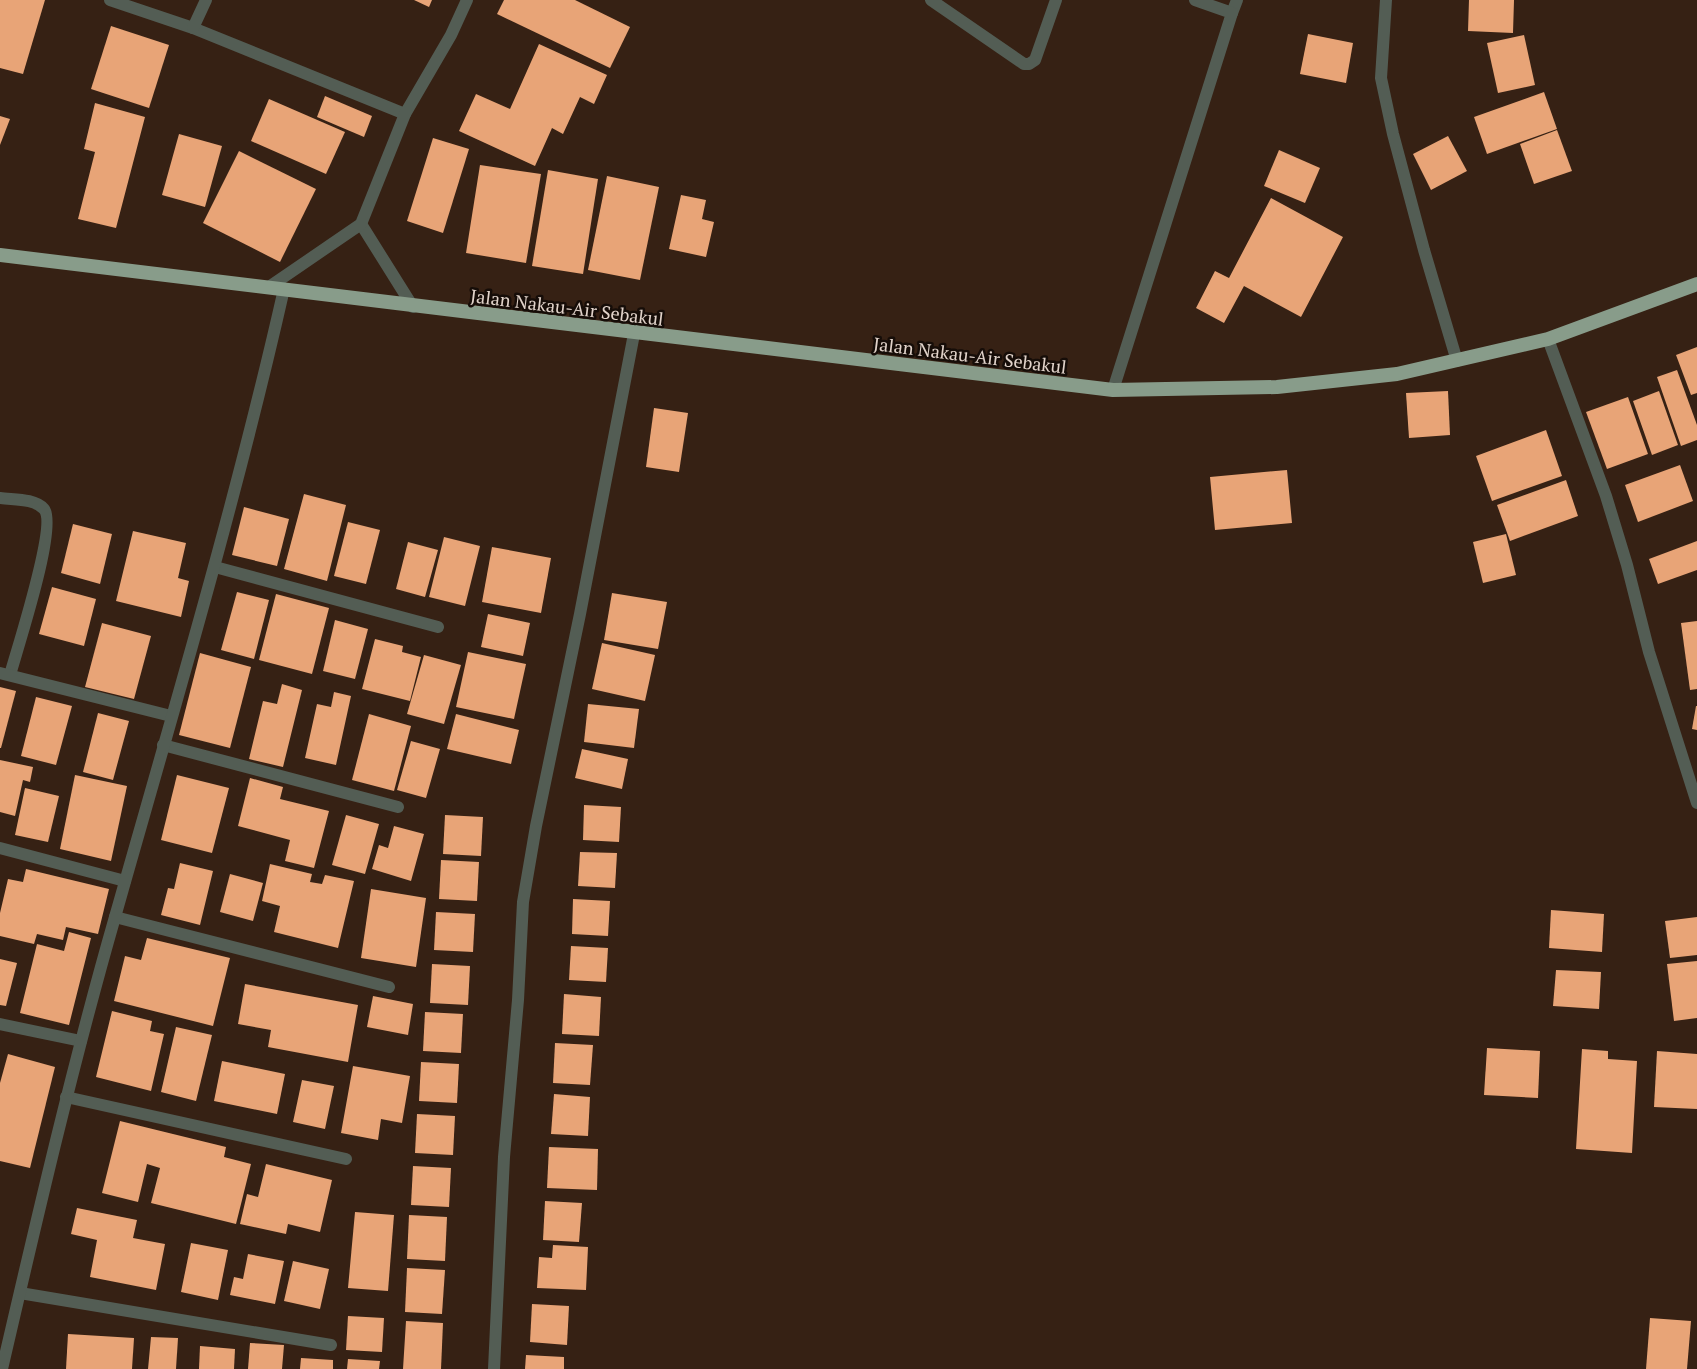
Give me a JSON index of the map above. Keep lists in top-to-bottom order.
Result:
{
  "streets": {
    "highway": ["Jalan Nakau-Air Sebakul"]
  }
}
